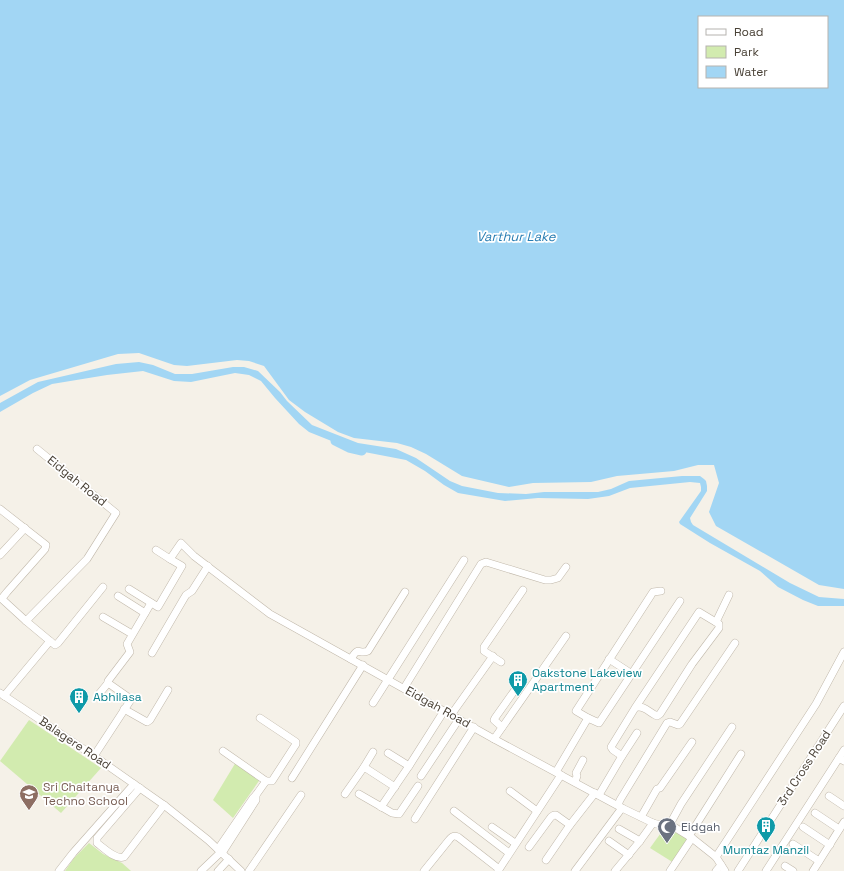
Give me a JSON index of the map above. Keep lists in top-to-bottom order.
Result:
{
  "streets": {
    "street": ["Eidgah Road", "Balagere Road", "3rd Cross Road"]
  },
  "water": ["Varthur Lake"],
  "places": {
    "building": ["Oakstone Lakeview Apartment", "Abhilasa", "Mumtaz Manzil"],
    "school or university": ["Sri Chaitanya Techno School"],
    "mosque": ["Eidgah"]
  },
  "legend": ["Road", "Park", "Water"]
}
